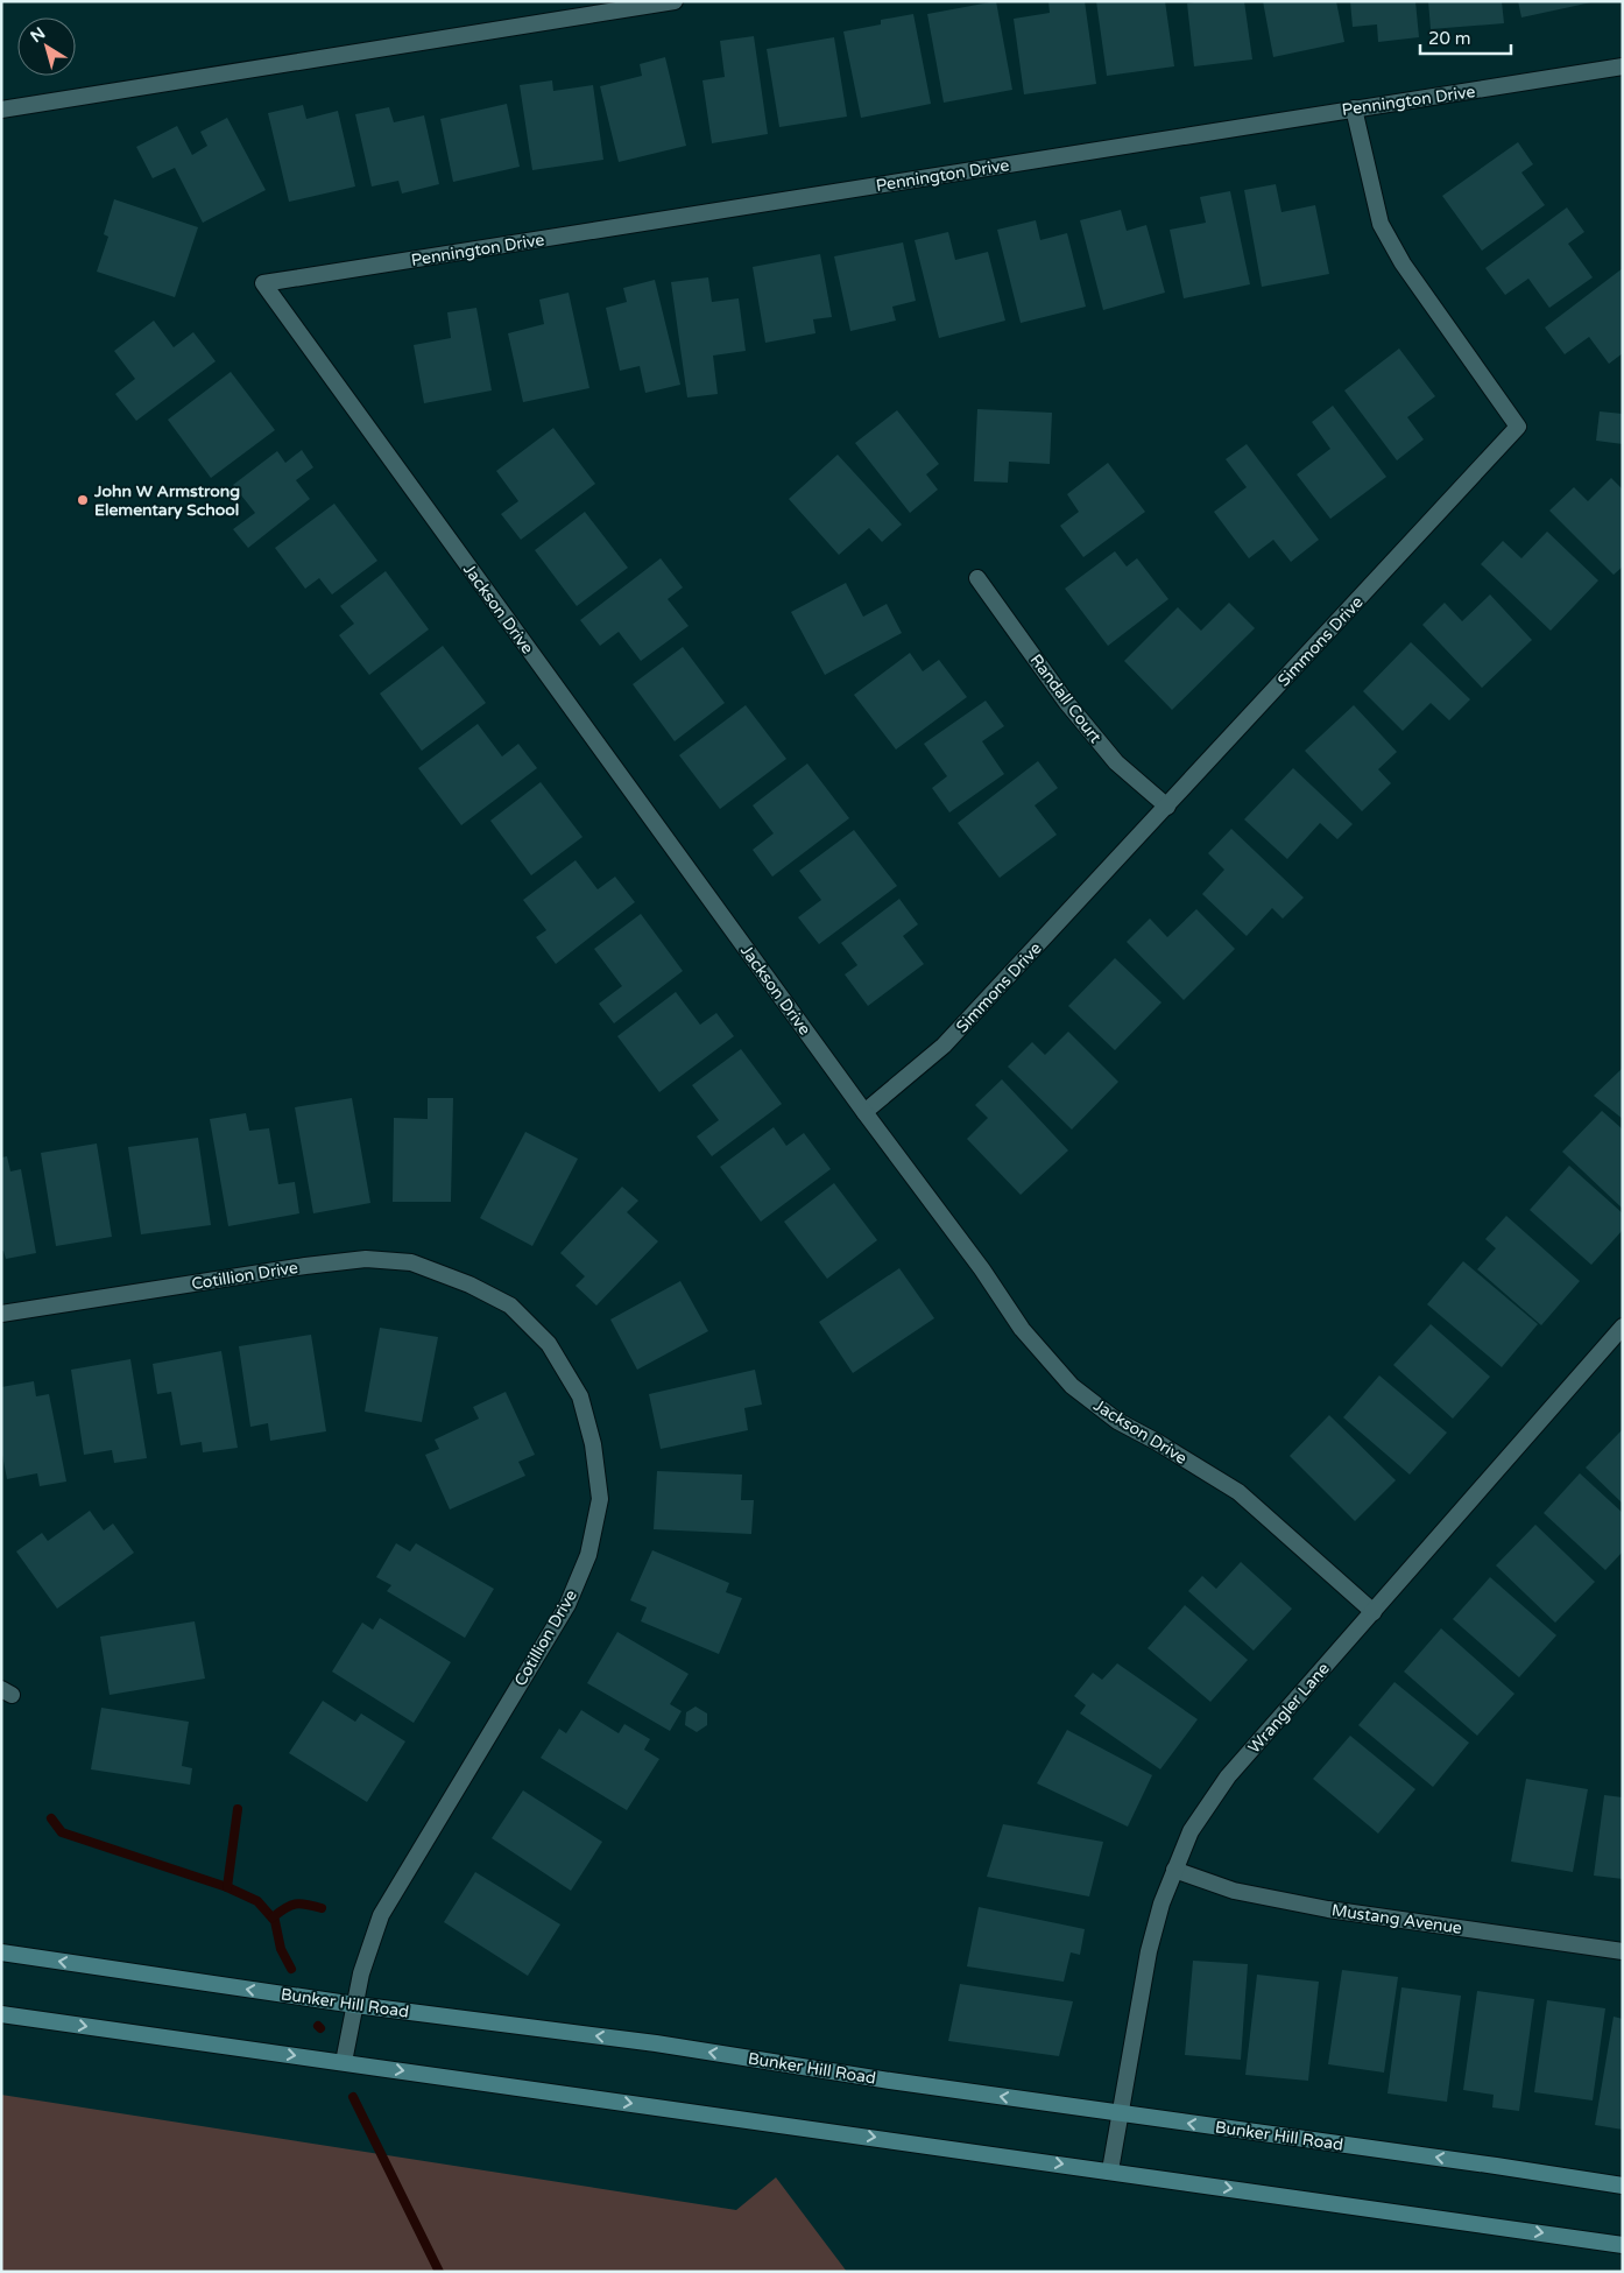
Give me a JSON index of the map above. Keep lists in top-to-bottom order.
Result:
{
  "streets": {
    "main road": ["Bunker Hill Road"],
    "street": [
      "Pennington Drive",
      "Jackson Drive",
      "Simmons Drive",
      "Randall Court",
      "Cotillion Drive",
      "Wrangler Lane",
      "Mustang Avenue"
    ]
  },
  "crossings": [
    ["Pennington Drive", "Jackson Drive"],
    ["Pennington Drive", "Simmons Drive"],
    ["Jackson Drive", "Simmons Drive"],
    ["Jackson Drive", "Wrangler Lane"],
    ["Simmons Drive", "Randall Court"],
    ["Cotillion Drive", "Bunker Hill Road"],
    ["Wrangler Lane", "Mustang Avenue"],
    ["Wrangler Lane", "Bunker Hill Road"]
  ],
  "places": ["John W Armstrong Elementary School"],
  "scale_bar": "20 m",
  "north": "top left"
}
